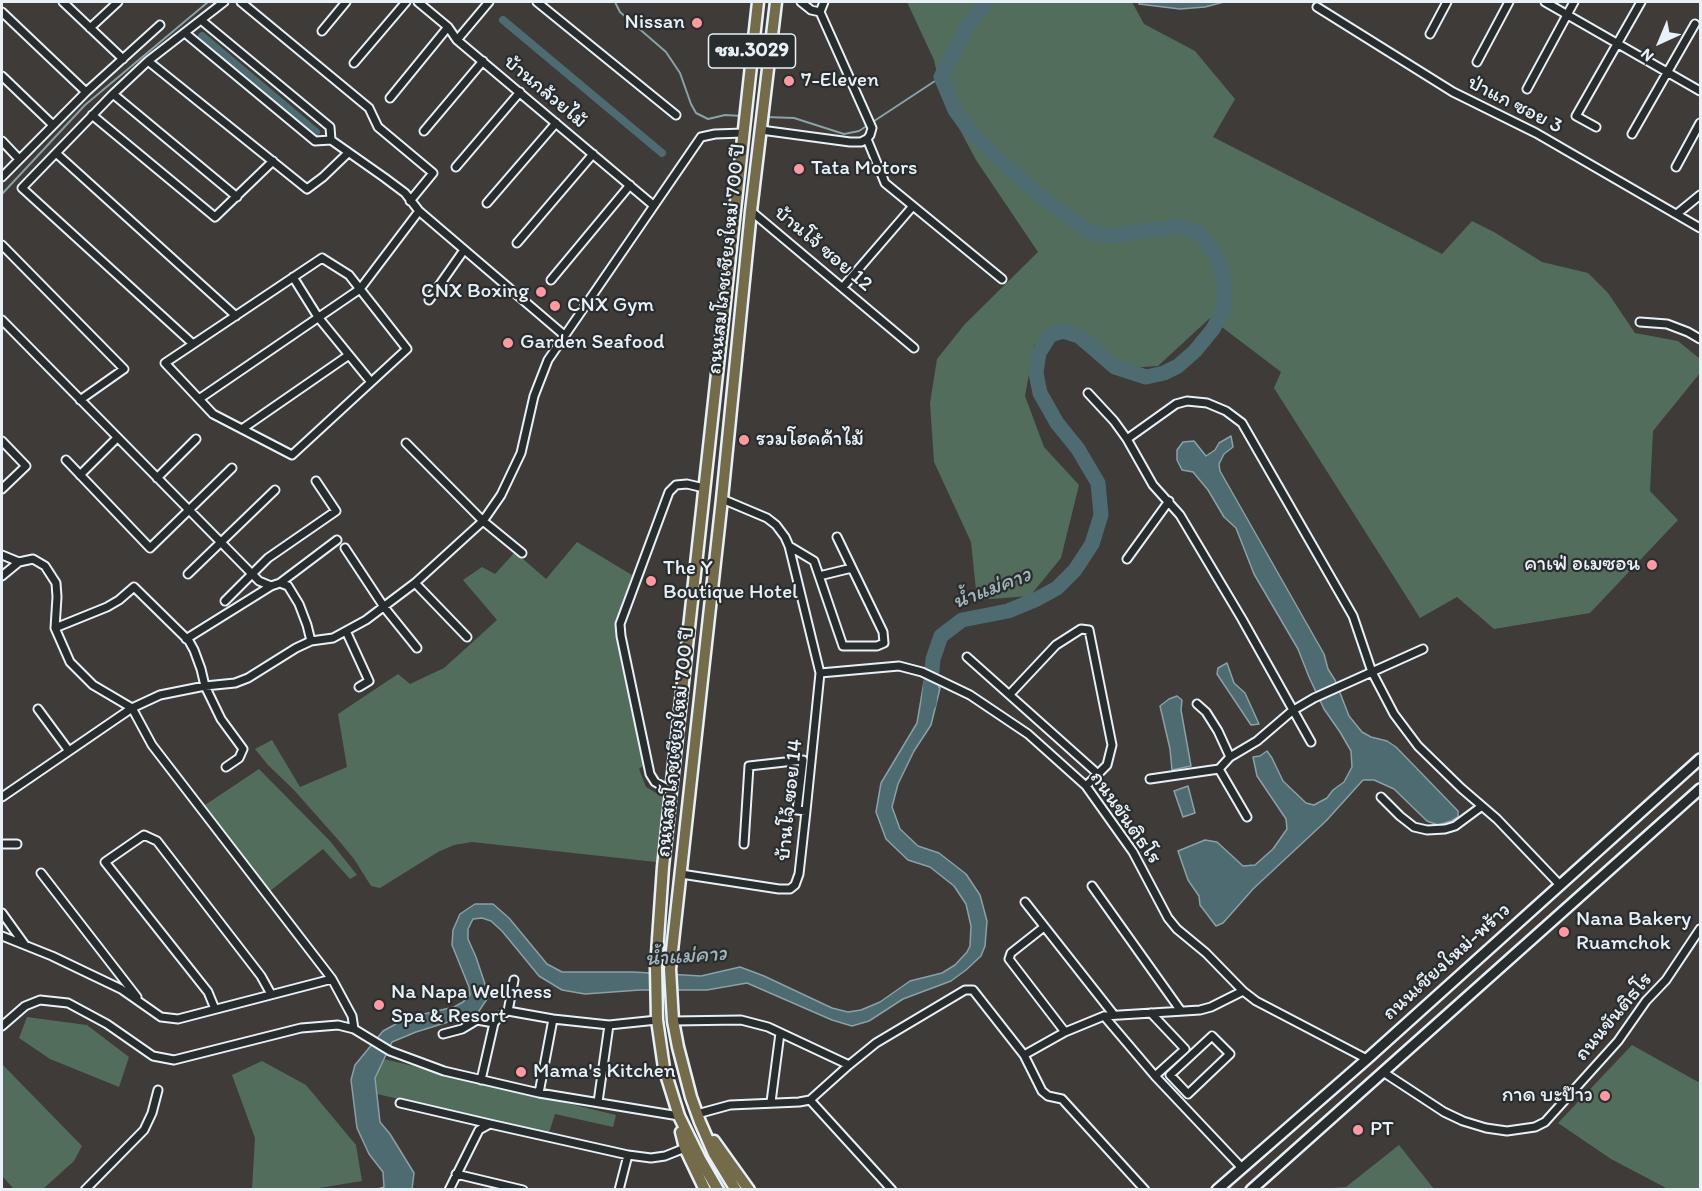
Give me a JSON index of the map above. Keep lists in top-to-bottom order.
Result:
{
  "streets": {
    "main road": ["ชม.3029", "ถนนสมโภชเชียงใหม่ 700 ปี", "ถนนเชียงใหม่-พร้าว"],
    "street": [
      "บ้านกล้วยไม้",
      "ป่าแก ซอย 3",
      "บ้านโจ้ ซอย 12",
      "บ้านโจ้ ซอย 14",
      "ถนนขันติธโร"
    ]
  },
  "crossings": [
    ["บ้านโจ้ ซอย 12", "ถนนสมโภชเชียงใหม่ 700 ปี"],
    ["ถนนสมโภชเชียงใหม่ 700 ปี", "บ้านโจ้ ซอย 14"],
    ["บ้านโจ้ ซอย 14", "ถนนขันติธโร"],
    ["ถนนขันติธโร", "ถนนเชียงใหม่-พร้าว"]
  ],
  "water": ["น้ำแม่คาว"],
  "places": [
    "Nissan",
    "7-Eleven",
    "Tata Motors",
    "CNX Boxing",
    "CNX Gym",
    "Garden Seafood",
    "รวมโฮคค้าไม้",
    "คาเฟ่ อเมซอน",
    "The Y Boutique Hotel",
    "Nana Bakery Ruamchok",
    "Na Napa Wellness Spa & Resort",
    "Mama's Kitchen",
    "กาด บะป๊าว",
    "PT"
  ],
  "north": "bottom left"
}
